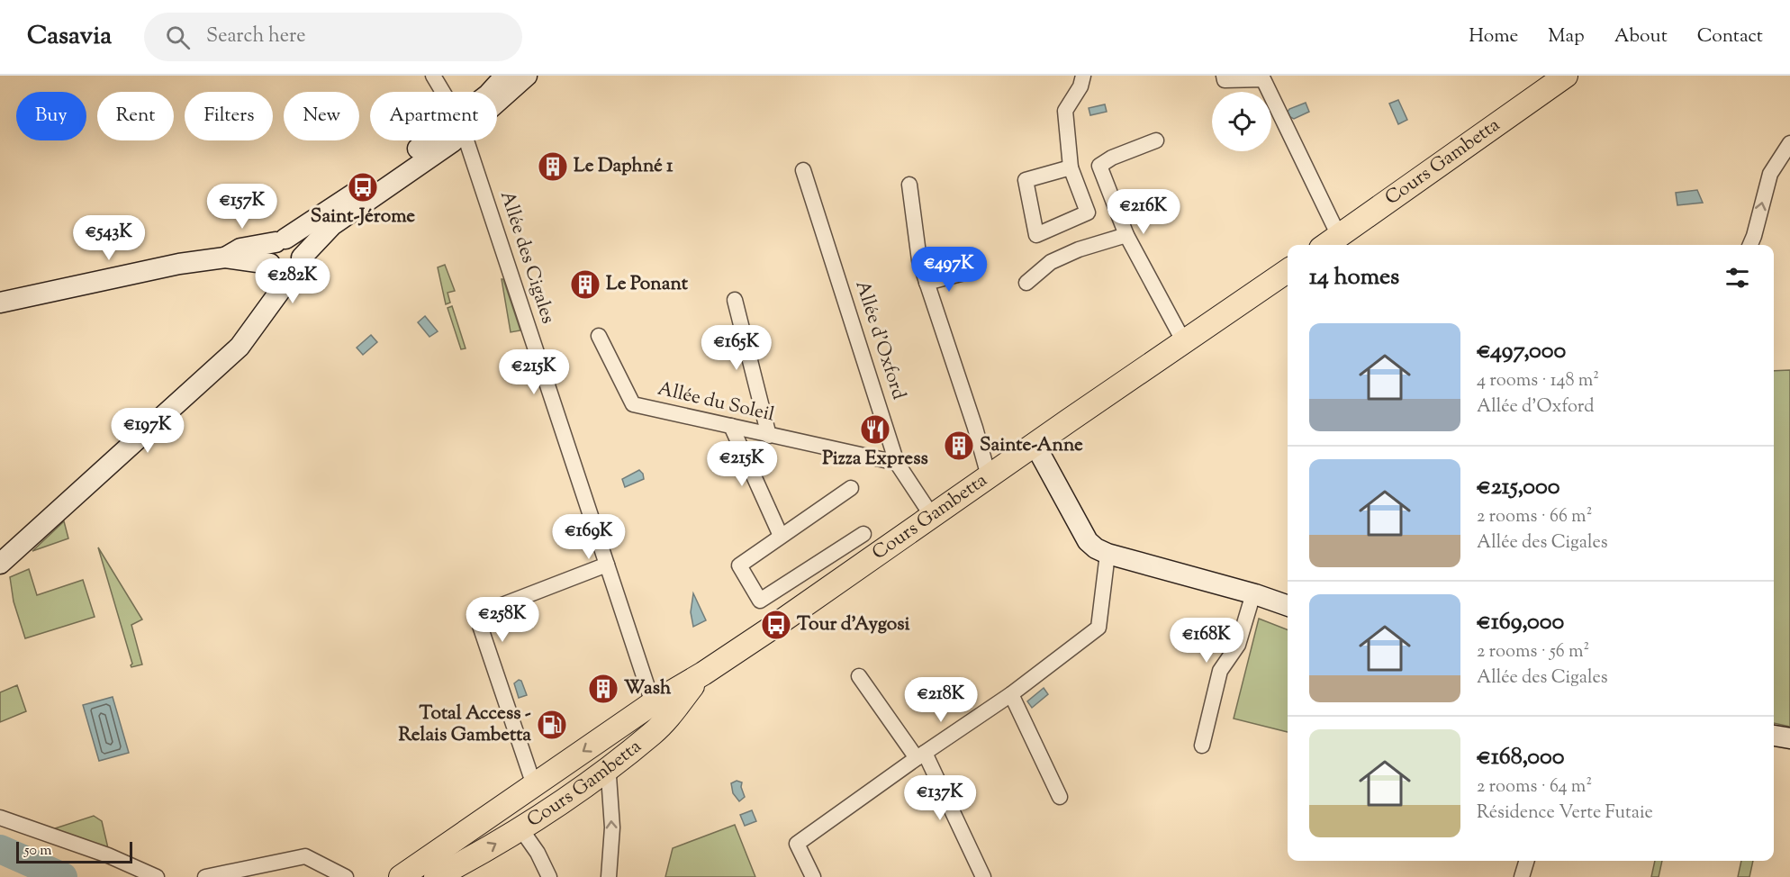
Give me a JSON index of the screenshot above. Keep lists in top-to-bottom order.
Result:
{
  "streets": {
    "main road": ["Cours Gambetta"],
    "street": ["Allée des Cigales", "Allée d'Oxford", "Allée du Soleil"]
  },
  "crossings": [
    ["Cours Gambetta", "Allée des Cigales"],
    ["Cours Gambetta", "Allée d'Oxford"],
    ["Allée d'Oxford", "Allée du Soleil"]
  ],
  "places": {
    "building": [
      "Le Daphné 1",
      "Le Ponant",
      "Sainte-Anne",
      "Wash"
    ],
    "bus stop": ["Saint-Jérome", "Tour d'Aygosi"],
    "restaurant": ["Pizza Express"],
    "fuel station": ["Total Access - Relais Gambetta"]
  },
  "scale_bar": "50 m",
  "page": {
    "header": "Casavia",
    "search": "Search here",
    "nav": [
      "Home",
      "Map",
      "About",
      "Contact"
    ],
    "chip": [
      "Buy",
      "Rent",
      "Filters",
      "New",
      "Apartment"
    ],
    "price": [
      "€157K",
      "€216K",
      "€543K",
      "€497K",
      "€282K",
      "€165K",
      "€215K",
      "€197K",
      "€215K",
      "€169K",
      "€258K",
      "€168K",
      "€218K",
      "€137K"
    ],
    "heading": "14 homes",
    "list": [
      {
        "name": "€497,000",
        "note": "4 rooms · 148 m² · Allée d'Oxford"
      },
      {
        "name": "€215,000",
        "note": "2 rooms · 66 m² · Allée des Cigales"
      },
      {
        "name": "€169,000",
        "note": "2 rooms · 56 m² · Allée des Cigales"
      },
      {
        "name": "€168,000",
        "note": "2 rooms · 64 m² · Résidence Verte Futaie"
      }
    ],
    "scale": "50 m"
  }
}
